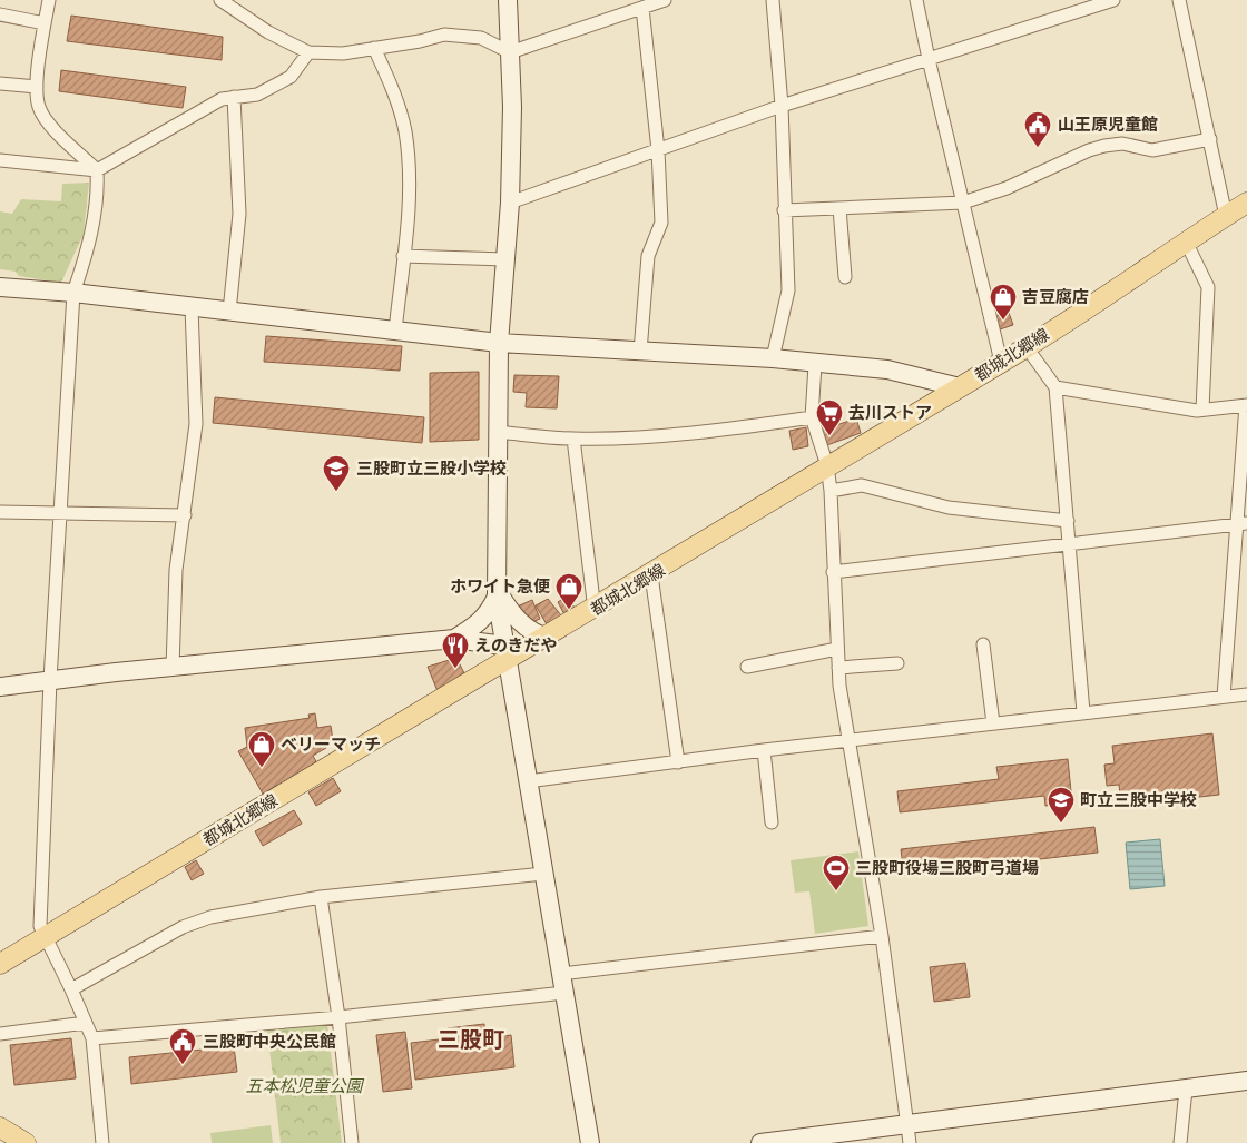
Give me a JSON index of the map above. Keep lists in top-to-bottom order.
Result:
{
  "streets": {
    "main road": ["都城北郷線"]
  },
  "districts": ["三股町"],
  "parks": ["五本松児童公園"],
  "places": {
    "public building": ["山王原児童館", "三股町中央公民館"],
    "shop": ["吉豆腐店", "ホワイト急便", "ベリーマッチ"],
    "supermarket": ["去川ストア"],
    "school or university": ["三股町立三股小学校", "町立三股中学校"],
    "restaurant": ["えのきだや"],
    "sports": ["三股町役場三股町弓道場"]
  }
}
